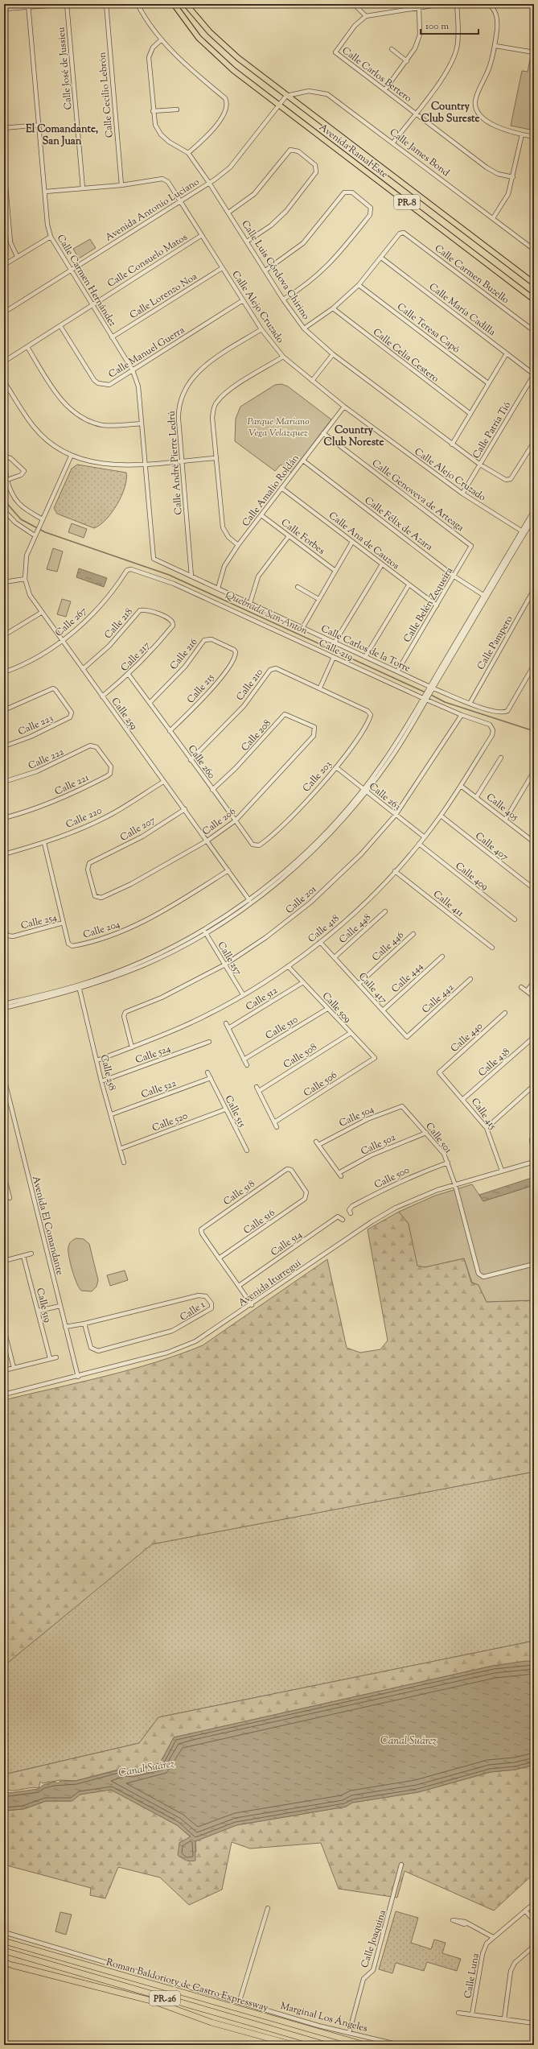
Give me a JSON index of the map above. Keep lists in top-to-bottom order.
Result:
{
  "streets": {
    "highway": ["Roman Baldorioty de Castro Expressway", "PR-26"],
    "main road": ["Avenida Ramal Este", "PR-8"],
    "street": [
      "Calle José de Jussieu",
      "Calle Carlos Bertero",
      "Calle Cecilio Lebrón",
      "Calle James Bond",
      "Avenida Antonio Luciano",
      "Calle Consuelo Matos",
      "Calle Luis Córdova Chirino",
      "Calle Carmen Buzello",
      "Calle Carmen Hernández",
      "Calle Lorenzo Noa",
      "Calle Alejo Cruzado",
      "Calle María Cadilla",
      "Calle Teresa Capó",
      "Calle Manuel Guerra",
      "Calle Celia Cestero",
      "Calle Patria Tió",
      "Calle André Pierre Ledrú",
      "Calle Amalio Roldán",
      "Calle Genoveva de Arteaga",
      "Calle Félix de Azara",
      "Calle Forbes",
      "Calle Ana de Cauzos",
      "Calle Belén Zequeira",
      "Calle 267",
      "Calle 218",
      "Calle Pampero",
      "Calle Carlos de la Torre",
      "Calle 219",
      "Calle 216",
      "Calle 217",
      "Calle 210",
      "Calle 215",
      "Calle 259",
      "Calle 223",
      "Calle 208",
      "Calle 222",
      "Calle 260",
      "Calle 203",
      "Calle 221",
      "Calle 263",
      "Calle 405",
      "Calle 220",
      "Calle 206",
      "Calle 207",
      "Calle 407",
      "Calle 409",
      "Calle 201",
      "Calle 411",
      "Calle 254",
      "Calle 418",
      "Calle 448",
      "Calle 204",
      "Calle 446",
      "Calle 257",
      "Calle 444",
      "Calle 417",
      "Calle 512",
      "Calle 442",
      "Calle 509",
      "Calle 510",
      "Calle 440",
      "Calle 524",
      "Calle 508",
      "Calle 438",
      "Calle 258",
      "Calle 506",
      "Calle 522",
      "Calle 515",
      "Calle 415",
      "Calle 504",
      "Calle 520",
      "Calle 501",
      "Calle 502",
      "Calle 500",
      "Calle 518",
      "Calle 516",
      "Avenida El Comandante",
      "Calle 514",
      "Avenida Iturregui",
      "Calle 519",
      "Calle 1",
      "Calle Joaquina",
      "Calle Luna",
      "Marginal Los Ángeles"
    ]
  },
  "crossings": [
    ["Calle José de Jussieu", "Calle Alejo Cruzado"],
    ["Calle Cecilio Lebrón", "Calle Alejo Cruzado"],
    ["Avenida Ramal Este", "Calle James Bond"],
    ["Avenida Ramal Este", "Avenida Antonio Luciano"],
    ["Calle James Bond", "Avenida Antonio Luciano"],
    ["Avenida Antonio Luciano", "Calle Luis Córdova Chirino"],
    ["Avenida Antonio Luciano", "Calle Carmen Hernández"],
    ["Avenida Antonio Luciano", "Calle Alejo Cruzado"],
    ["Calle Consuelo Matos", "Calle Carmen Hernández"],
    ["Calle Consuelo Matos", "Calle Alejo Cruzado"],
    ["Calle Consuelo Matos", "Calle Manuel Guerra"],
    ["Calle Luis Córdova Chirino", "Calle Patria Tió"],
    ["Calle Carmen Buzello", "Calle María Cadilla"],
    ["Calle Carmen Hernández", "Calle Lorenzo Noa"],
    ["Calle Carmen Hernández", "Calle Alejo Cruzado"],
    ["Calle Carmen Hernández", "Calle Manuel Guerra"],
    ["Calle Carmen Hernández", "Calle Carlos de la Torre"],
    ["Calle Lorenzo Noa", "Calle Alejo Cruzado"],
    ["Calle Alejo Cruzado", "Calle Manuel Guerra"],
    ["Calle Alejo Cruzado", "Calle Patria Tió"],
    ["Calle Alejo Cruzado", "Calle André Pierre Ledrú"],
    ["Calle Alejo Cruzado", "Calle Amalio Roldán"],
    ["Calle María Cadilla", "Calle Patria Tió"],
    ["Calle André Pierre Ledrú", "Calle Carlos de la Torre"],
    ["Calle Amalio Roldán", "Calle Genoveva de Arteaga"],
    ["Calle Amalio Roldán", "Calle Félix de Azara"],
    ["Calle Amalio Roldán", "Calle Forbes"],
    ["Calle Amalio Roldán", "Calle Ana de Cauzos"],
    ["Calle Amalio Roldán", "Calle Carlos de la Torre"],
    ["Calle Genoveva de Arteaga", "Calle Belén Zequeira"],
    ["Calle Félix de Azara", "Calle Belén Zequeira"],
    ["Calle Ana de Cauzos", "Calle Belén Zequeira"],
    ["Calle Belén Zequeira", "Calle Carlos de la Torre"],
    ["Calle 267", "Calle 219"],
    ["Calle 267", "Calle 259"],
    ["Calle 218", "Calle 217"],
    ["Calle 218", "Calle 259"],
    ["Calle Pampero", "Calle Carlos de la Torre"],
    ["Calle 219", "Calle 201"],
    ["Calle 219", "Calle 418"],
    ["Calle 216", "Calle 215"],
    ["Calle 216", "Calle 260"],
    ["Calle 217", "Calle 259"],
    ["Calle 217", "Calle 260"],
    ["Calle 210", "Calle 260"],
    ["Calle 210", "Calle 203"],
    ["Calle 215", "Calle 260"],
    ["Calle 259", "Calle 220"],
    ["Calle 259", "Calle 206"],
    ["Calle 259", "Calle 207"],
    ["Calle 259", "Calle 204"],
    ["Calle 208", "Calle 260"],
    ["Calle 208", "Calle 206"],
    ["Calle 222", "Calle 221"],
    ["Calle 260", "Calle 203"],
    ["Calle 260", "Calle 206"],
    ["Calle 203", "Calle 263"],
    ["Calle 263", "Calle 201"],
    ["Calle 263", "Calle 418"],
    ["Calle 405", "Calle 418"],
    ["Calle 220", "Calle 204"],
    ["Calle 206", "Calle 207"],
    ["Calle 407", "Calle 418"],
    ["Calle 409", "Calle 418"],
    ["Calle 201", "Calle 418"],
    ["Calle 201", "Calle 257"],
    ["Calle 411", "Calle 418"],
    ["Calle 254", "Calle 204"],
    ["Calle 418", "Calle 257"],
    ["Calle 418", "Calle 417"],
    ["Calle 418", "Calle 509"],
    ["Calle 418", "Calle 258"],
    ["Calle 448", "Calle 417"],
    ["Calle 446", "Calle 417"],
    ["Calle 444", "Calle 417"],
    ["Calle 417", "Calle 442"],
    ["Calle 512", "Calle 509"],
    ["Calle 509", "Calle 510"],
    ["Calle 509", "Calle 508"],
    ["Calle 509", "Calle 506"],
    ["Calle 440", "Calle 415"],
    ["Calle 524", "Calle 258"],
    ["Calle 438", "Calle 415"],
    ["Calle 258", "Calle 522"],
    ["Calle 258", "Calle 520"],
    ["Calle 522", "Calle 515"],
    ["Calle 515", "Calle 520"],
    ["Calle 415", "Avenida Iturregui"],
    ["Calle 504", "Calle 501"],
    ["Calle 504", "Calle 502"],
    ["Calle 501", "Calle 502"],
    ["Calle 501", "Calle 500"],
    ["Calle 501", "Avenida Iturregui"],
    ["Calle 518", "Calle 516"],
    ["Avenida El Comandante", "Avenida Iturregui"],
    ["Avenida El Comandante", "Calle 1"],
    ["Calle Joaquina", "Marginal Los Ángeles"]
  ],
  "districts": ["Country Club Sureste", "El Comandante, San Juan", "Country Club Noreste"],
  "water": ["Quebrada San Antón", "Canal Suárez"],
  "parks": ["Parque Mariano Vega Velázquez"],
  "scale_bar": "100 m"
}
